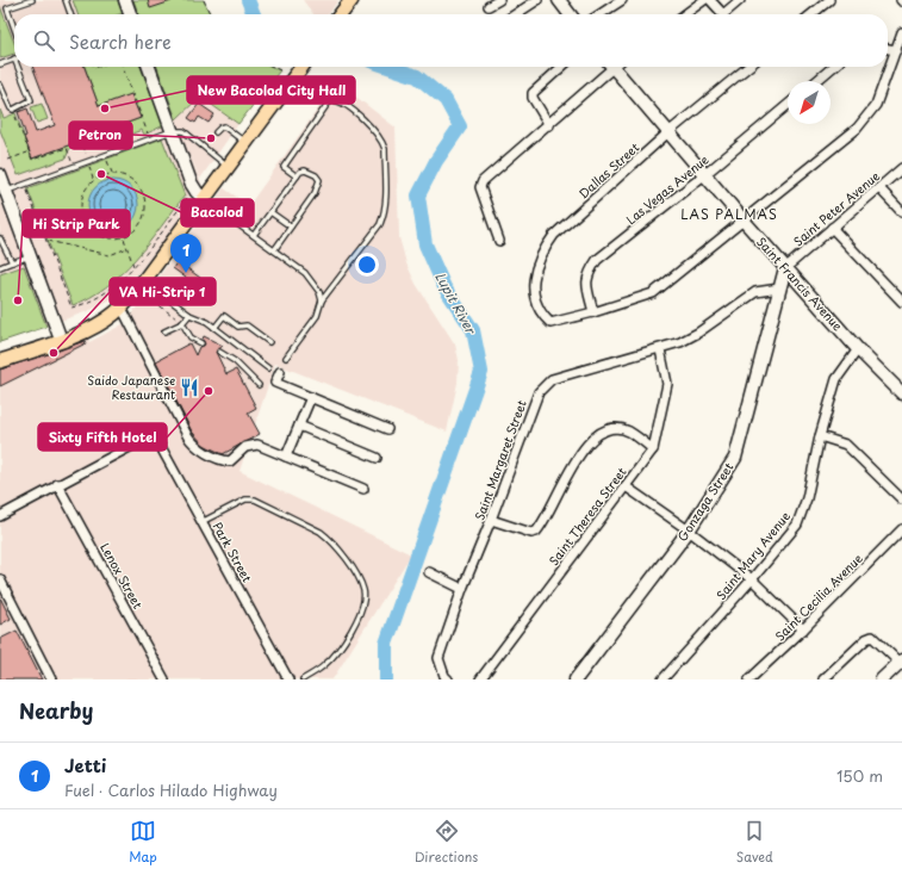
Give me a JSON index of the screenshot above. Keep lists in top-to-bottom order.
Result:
{
  "streets": {
    "street": [
      "Dallas Street",
      "Las Vegas Avenue",
      "Saint Peter Avenue",
      "Saint Francis Avenue",
      "Saint Margaret Street",
      "Gonzaga Street",
      "Saint Theresa Street",
      "Park Street",
      "Saint Mary Avenue",
      "Lenox Street",
      "Saint Cecilia Avenue"
    ]
  },
  "crossings": [
    ["Dallas Street", "Las Vegas Avenue"],
    ["Dallas Street", "Saint Francis Avenue"],
    ["Las Vegas Avenue", "Saint Francis Avenue"],
    ["Saint Peter Avenue", "Saint Francis Avenue"],
    ["Saint Peter Avenue", "Gonzaga Street"],
    ["Saint Francis Avenue", "Gonzaga Street"],
    ["Saint Francis Avenue", "Saint Mary Avenue"],
    ["Saint Margaret Street", "Gonzaga Street"],
    ["Saint Margaret Street", "Saint Theresa Street"],
    ["Park Street", "Lenox Street"]
  ],
  "districts": ["LAS PALMAS"],
  "water": ["Lupit River"],
  "places": {
    "other": [
      "New Bacolod City Hall",
      "Petron",
      "Bacolod",
      "Hi Strip Park",
      "VA Hi-Strip 1",
      "Sixty Fifth Hotel"
    ],
    "restaurant": ["Saido Japanese Restaurant"]
  },
  "north": "bottom left",
  "page": {
    "search": "Search here",
    "pins": "1",
    "heading": "Nearby",
    "list": [
      {
        "mark": "1",
        "name": "Jetti",
        "note": "Fuel · Carlos Hilado Highway",
        "value": "150 m"
      }
    ],
    "nav": ["Map", "Directions", "Saved"]
  }
}
